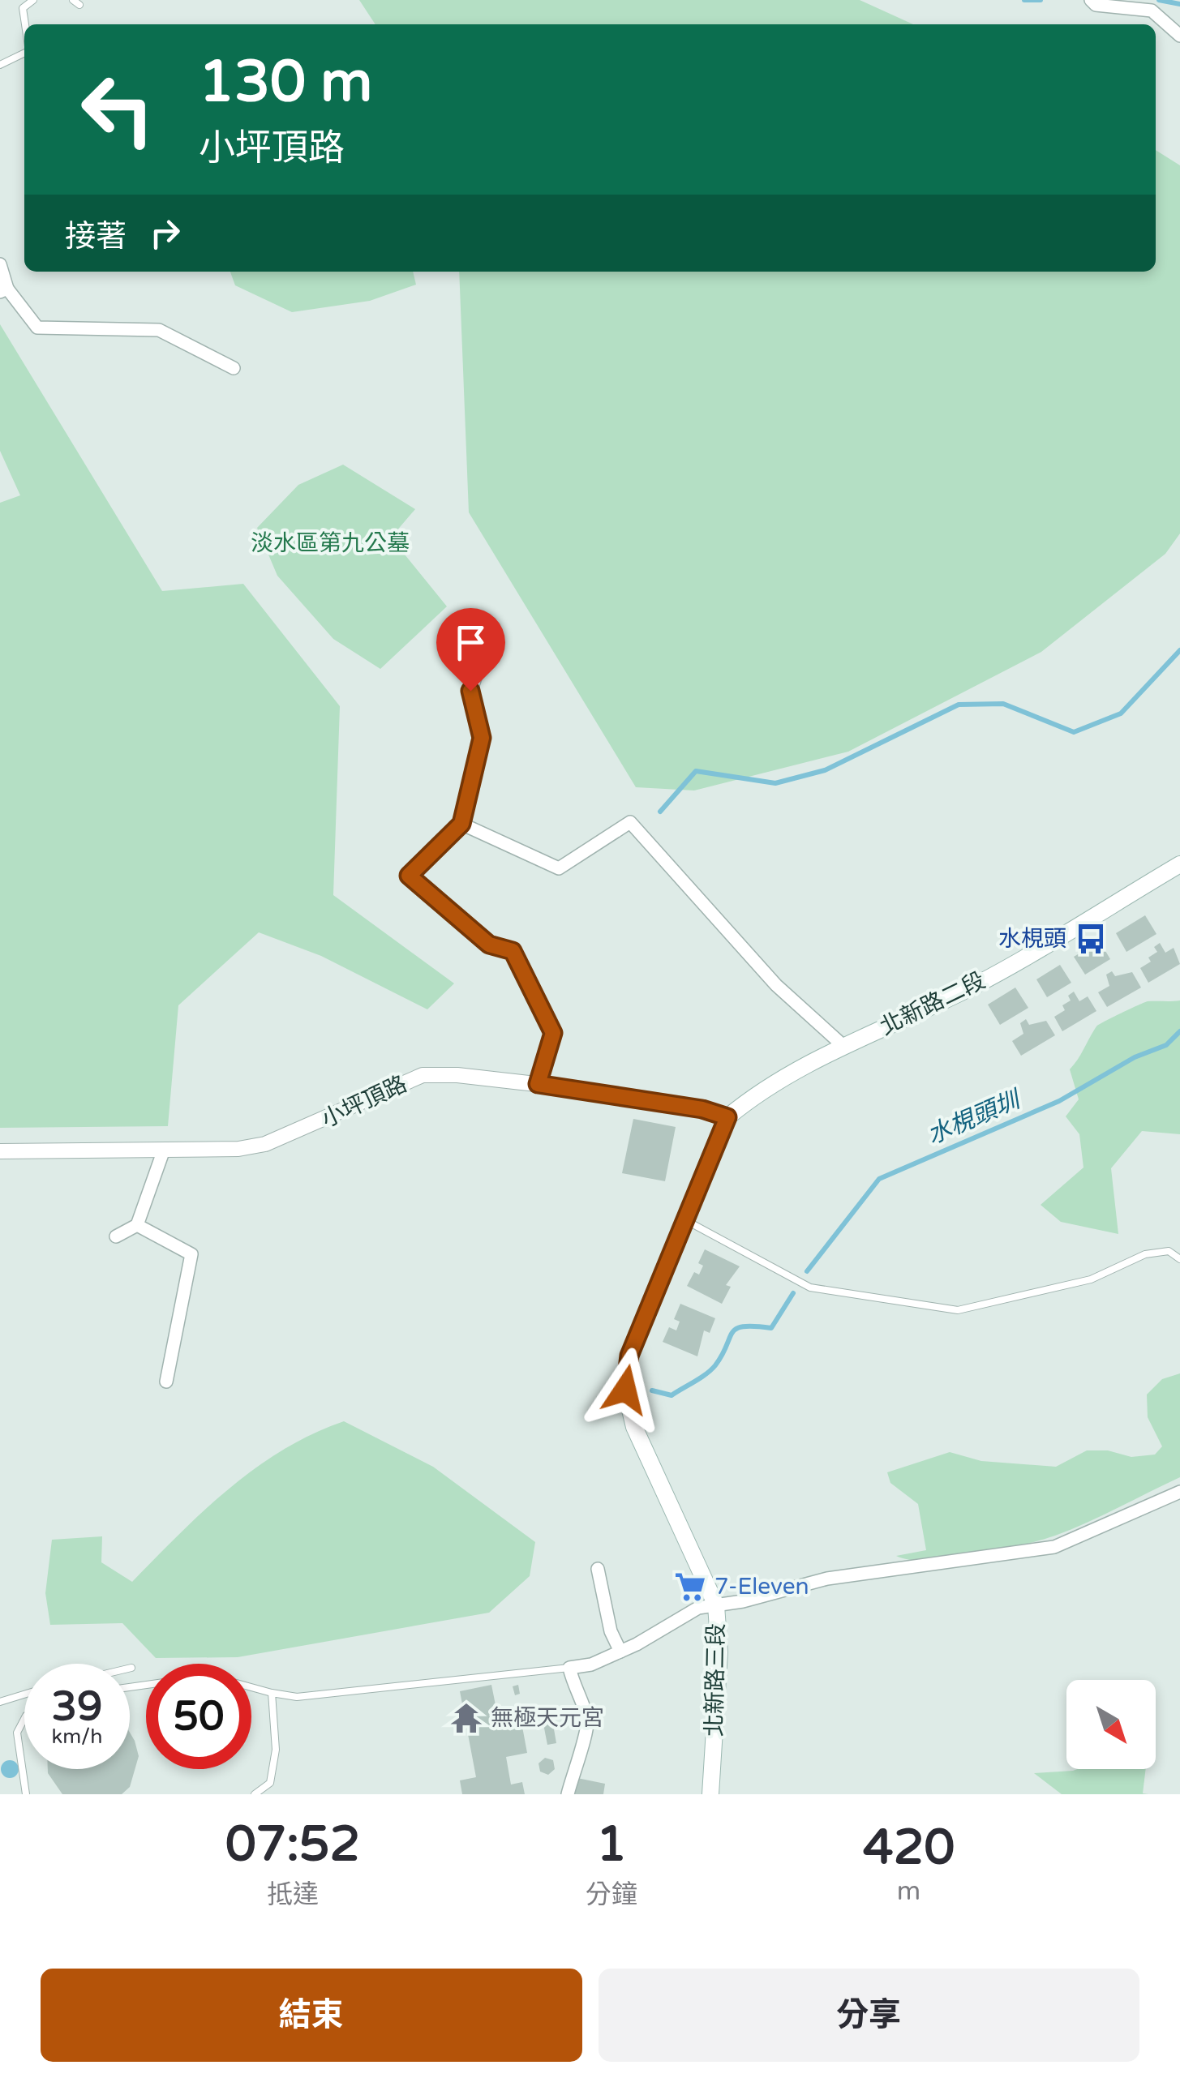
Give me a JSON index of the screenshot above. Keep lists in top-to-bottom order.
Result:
{
  "streets": {
    "main road": ["北新路二段", "北新路三段"],
    "street": ["小坪頂路"]
  },
  "crossings": [
    ["北新路二段", "小坪頂路"],
    ["北新路二段", "北新路三段"],
    ["小坪頂路", "北新路三段"]
  ],
  "water": ["水梘頭圳"],
  "parks": ["淡水區第九公墓"],
  "places": {
    "bus stop": ["水梘頭"],
    "supermarket": ["7-Eleven"],
    "temple": ["無極天元宮"]
  },
  "north": "bottom right",
  "page": {
    "turn": ["130 m", "小坪頂路"],
    "then": "接著",
    "speed": "39 km/h",
    "limit": "50",
    "eta": [
      "07:52",
      "抵達",
      "1",
      "分鐘",
      "420",
      "m"
    ],
    "buttons": ["結束", "分享"]
  }
}
